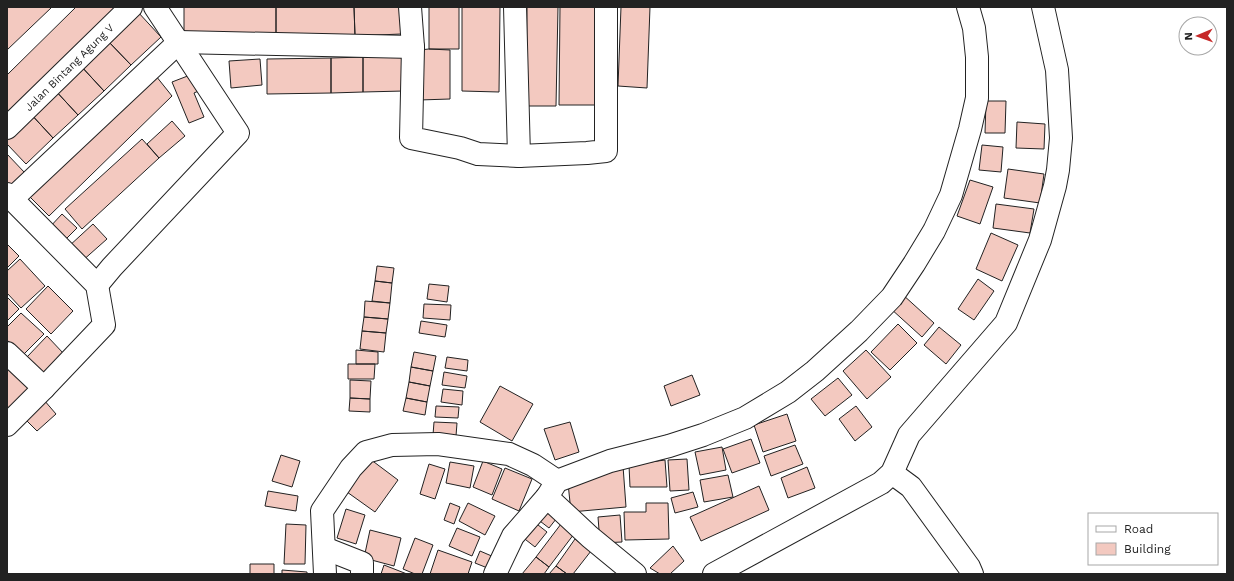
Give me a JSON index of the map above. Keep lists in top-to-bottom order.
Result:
{
  "streets": {
    "street": ["Jalan Bintang Agung V"]
  },
  "legend": ["Road", "Building"],
  "north": "left"
}
